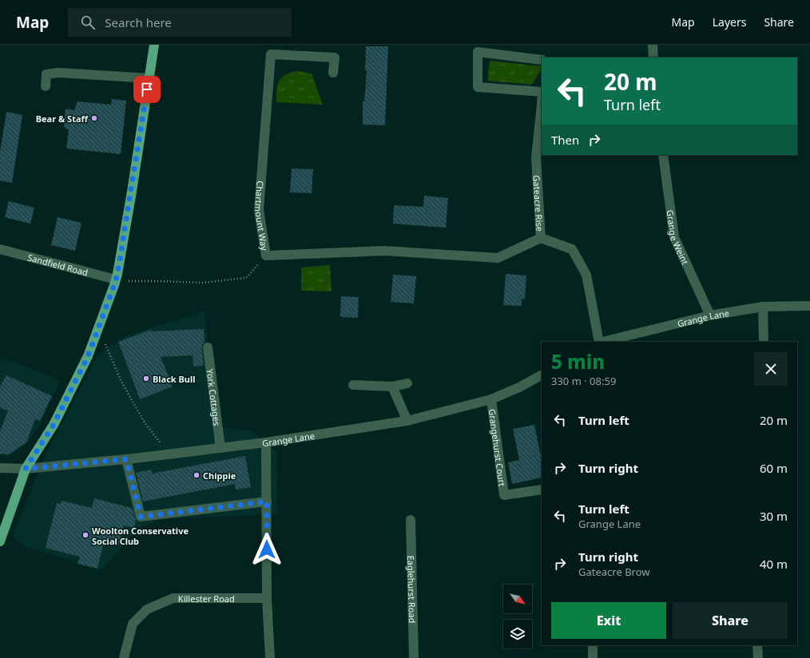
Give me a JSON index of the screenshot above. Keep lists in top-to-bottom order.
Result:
{
  "streets": {
    "street": [
      "Gateacre Rise",
      "Chartmount Way",
      "Grange Weint",
      "Sandfield Road",
      "Grange Lane",
      "York Cottages",
      "Grangehurst Court",
      "Eaglehurst Road",
      "Killester Road"
    ]
  },
  "crossings": [
    ["Gateacre Rise", "Chartmount Way"],
    ["Grange Weint", "Grange Lane"],
    ["Grange Lane", "York Cottages"],
    ["Grange Lane", "Grangehurst Court"]
  ],
  "places": [
    "Bear & Staff",
    "Black Bull",
    "Chippie",
    "Woolton Conservative Social Club"
  ],
  "north": "bottom right",
  "page": {
    "header": "Map",
    "search": "Search here",
    "nav": ["Map", "Layers", "Share"],
    "turn": ["20 m", "Turn left"],
    "then": "Then",
    "heading": ["5 min", "330 m · 08:59"],
    "list": [
      {
        "name": "Turn left",
        "value": "20 m"
      },
      {
        "name": "Turn right",
        "value": "60 m"
      },
      {
        "name": "Turn left",
        "note": "Grange Lane",
        "value": "30 m"
      },
      {
        "name": "Turn right",
        "note": "Gateacre Brow",
        "value": "40 m"
      }
    ],
    "buttons": ["Exit", "Share"]
  }
}
